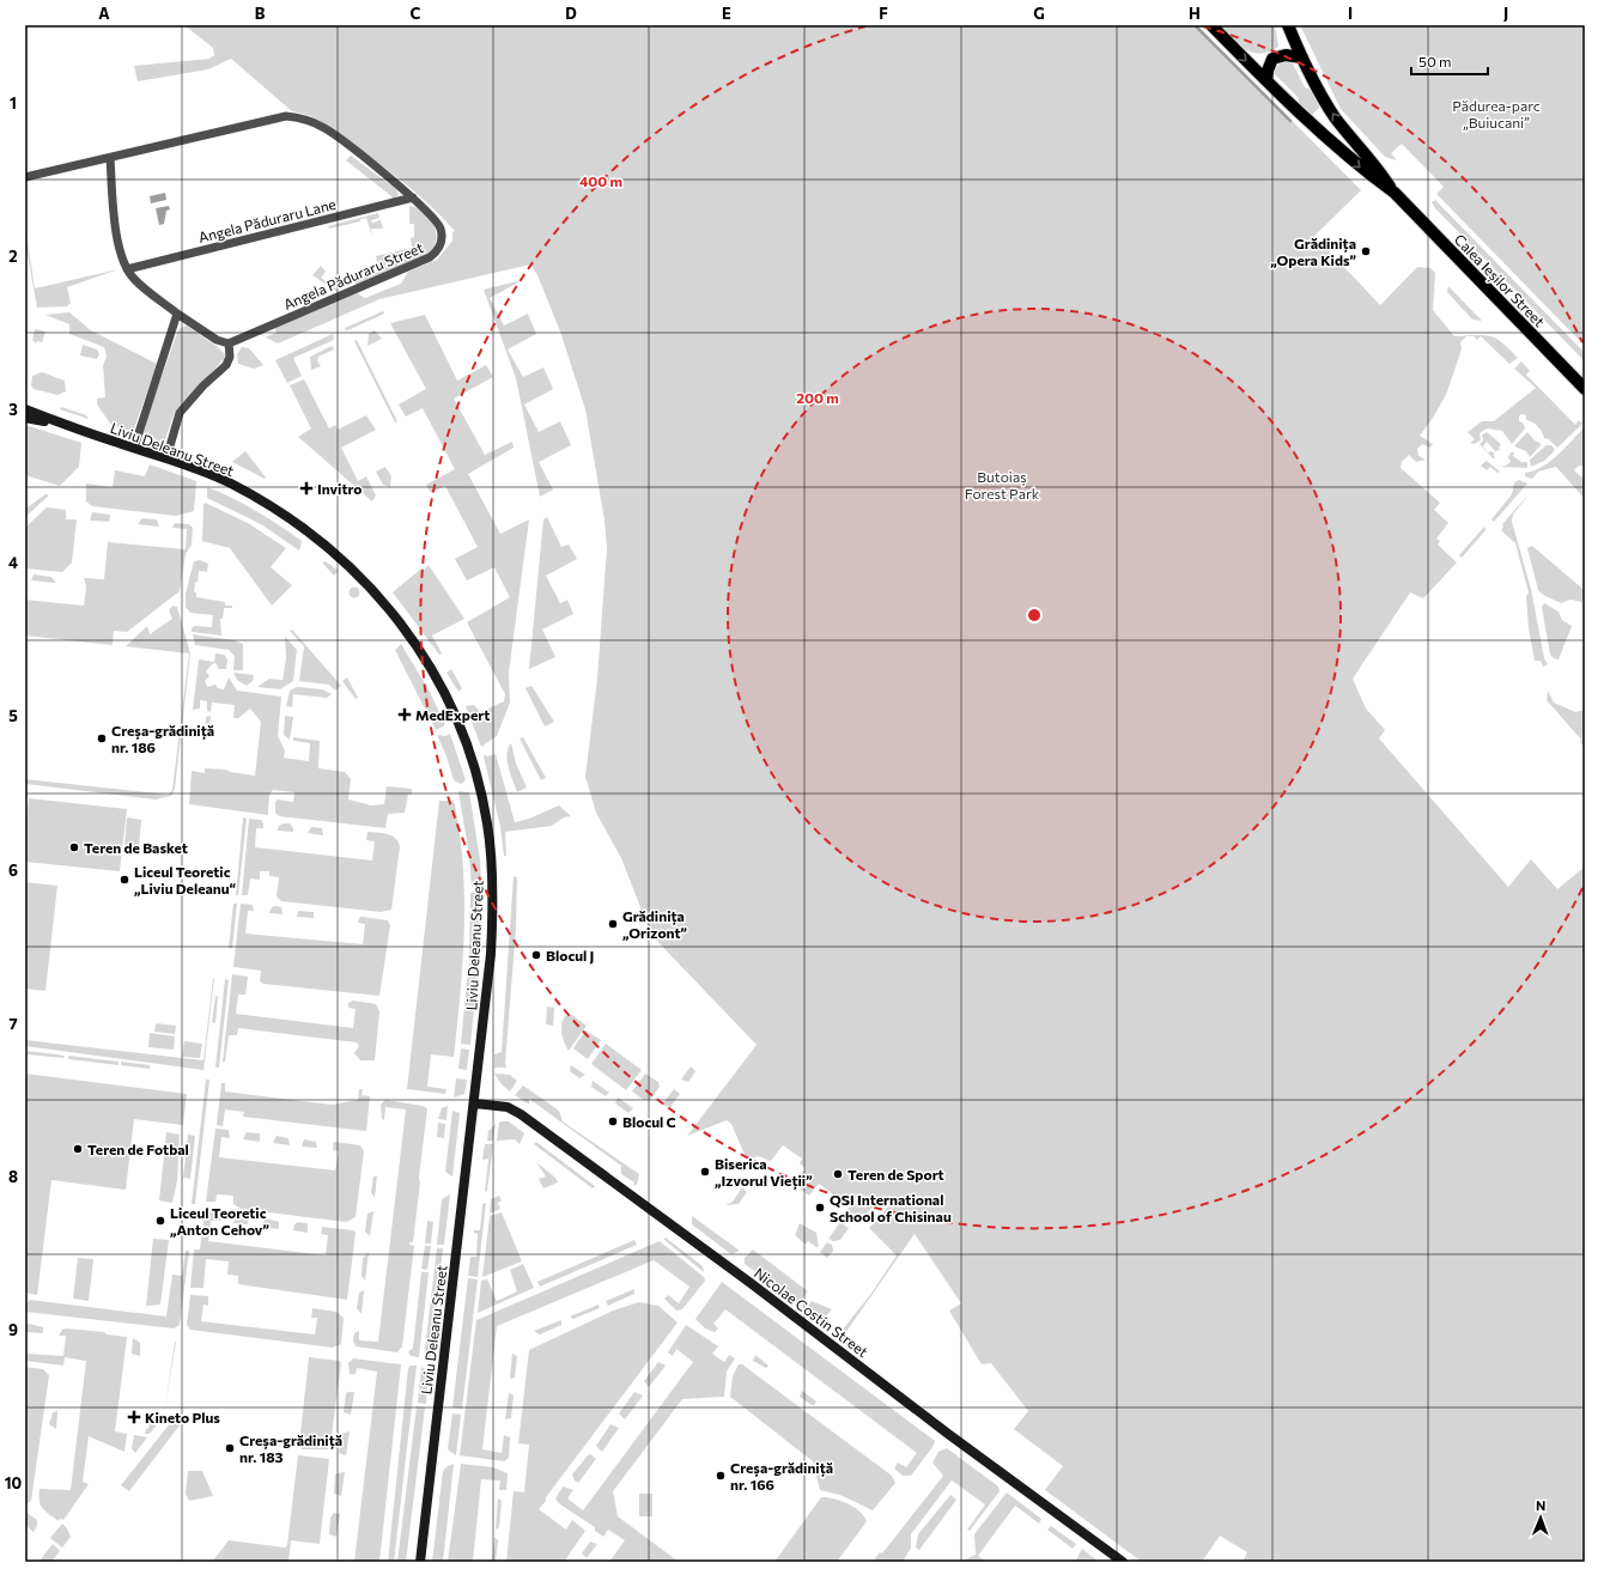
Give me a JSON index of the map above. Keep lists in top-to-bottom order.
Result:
{
  "streets": {
    "main road": ["Calea Ieșilor Street", "Liviu Deleanu Street", "Nicolae Costin Street"],
    "street": ["Angela Păduraru Lane", "Angela Păduraru Street"]
  },
  "crossings": [
    ["Angela Păduraru Lane", "Angela Păduraru Street"],
    ["Liviu Deleanu Street", "Nicolae Costin Street"]
  ],
  "parks": ["Pădurea-parc „Buiucani”", "Butoiaș Forest Park"],
  "places": {
    "other": [
      "Grădinița „Opera Kids”",
      "Creșa-grădiniță nr. 186",
      "Teren de Basket",
      "Liceul Teoretic „Liviu Deleanu“",
      "Grădinița „Orizont”",
      "Blocul J",
      "Blocul C",
      "Teren de Fotbal",
      "Biserica „Izvorul Vieții”",
      "Teren de Sport",
      "QSI International School of Chisinau",
      "Liceul Teoretic „Anton Cehov”",
      "Creșa-grădiniță nr. 183",
      "Creșa-grădiniță nr. 166"
    ],
    "health": ["Invitro", "MedExpert", "Kineto Plus"]
  },
  "scale_bar": "50 m",
  "north": "top",
  "grid": {
    "columns": [
      "A",
      "B",
      "C",
      "D",
      "E",
      "F",
      "G",
      "H",
      "I",
      "J"
    ],
    "rows": [
      "1",
      "2",
      "3",
      "4",
      "5",
      "6",
      "7",
      "8",
      "9",
      "10"
    ]
  },
  "rings": ["400 m", "200 m"]
}
